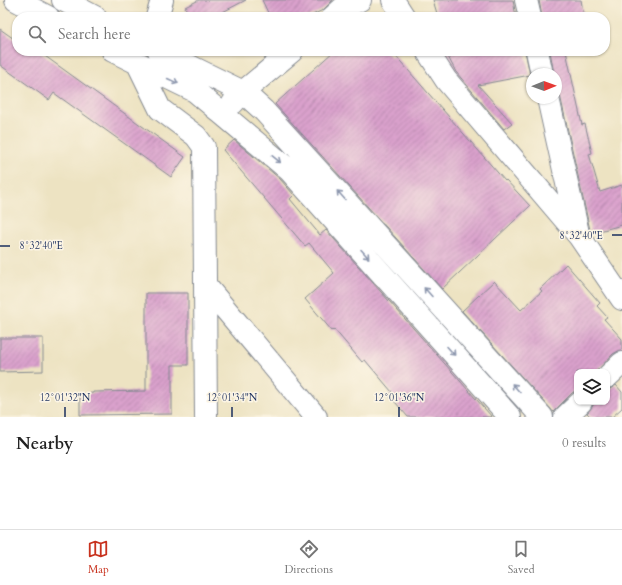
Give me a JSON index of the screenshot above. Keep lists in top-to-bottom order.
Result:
{
  "north": "right",
  "page": {
    "search": "Search here",
    "heading": ["Nearby", "0 results"],
    "nav": ["Map", "Directions", "Saved"]
  },
  "coordinates": [
    "8°32'40\"E",
    "12°01'32\"N",
    "12°01'34\"N",
    "12°01'36\"N"
  ]
}
